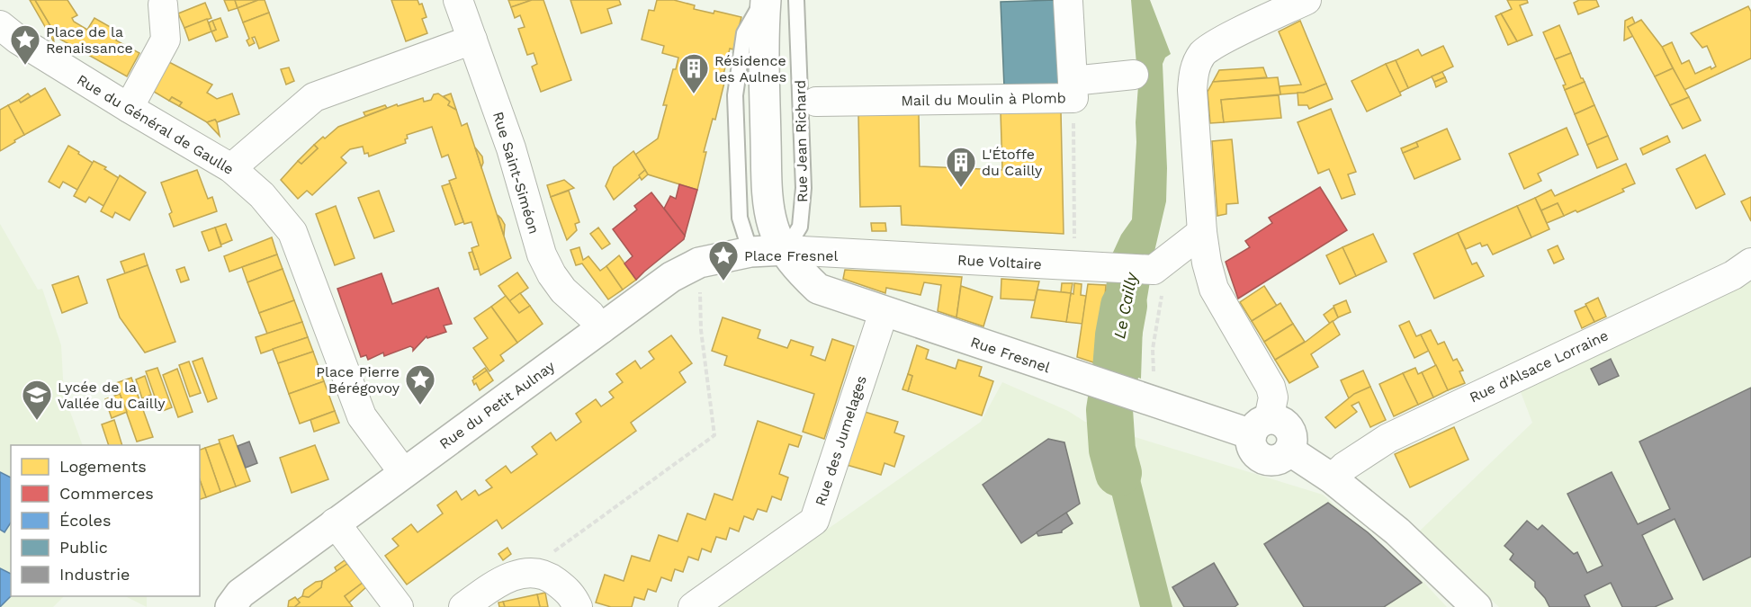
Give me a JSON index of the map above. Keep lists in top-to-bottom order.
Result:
{
  "streets": {
    "street": [
      "Mail du Moulin à Plomb",
      "Rue du Général de Gaulle",
      "Rue Saint-Siméon",
      "Rue Voltaire",
      "Rue Fresnel",
      "Rue d'Alsace Lorraine",
      "Rue du Petit Aulnay",
      "Rue des Jumelages"
    ],
    "lane": ["Rue Jean Richard"]
  },
  "crossings": [
    ["Rue du Général de Gaulle", "Rue du Petit Aulnay"],
    ["Rue Jean Richard", "Rue Voltaire"],
    ["Rue Jean Richard", "Rue Fresnel"],
    ["Rue Jean Richard", "Rue du Petit Aulnay"],
    ["Rue Saint-Siméon", "Rue du Petit Aulnay"],
    ["Rue Voltaire", "Rue Fresnel"],
    ["Rue Voltaire", "Rue du Petit Aulnay"],
    ["Rue Fresnel", "Rue d'Alsace Lorraine"],
    ["Rue Fresnel", "Rue du Petit Aulnay"],
    ["Rue Fresnel", "Rue des Jumelages"]
  ],
  "water": ["Le Cailly"],
  "places": {
    "place": ["Place de la Renaissance", "Place Fresnel", "Place Pierre Bérégovoy"],
    "building": ["Résidence les Aulnes", "L'Étoffe du Cailly"],
    "school or university": ["Lycée de la Vallée du Cailly"]
  },
  "legend": [
    "Logements",
    "Commerces",
    "Écoles",
    "Public",
    "Industrie"
  ]
}
